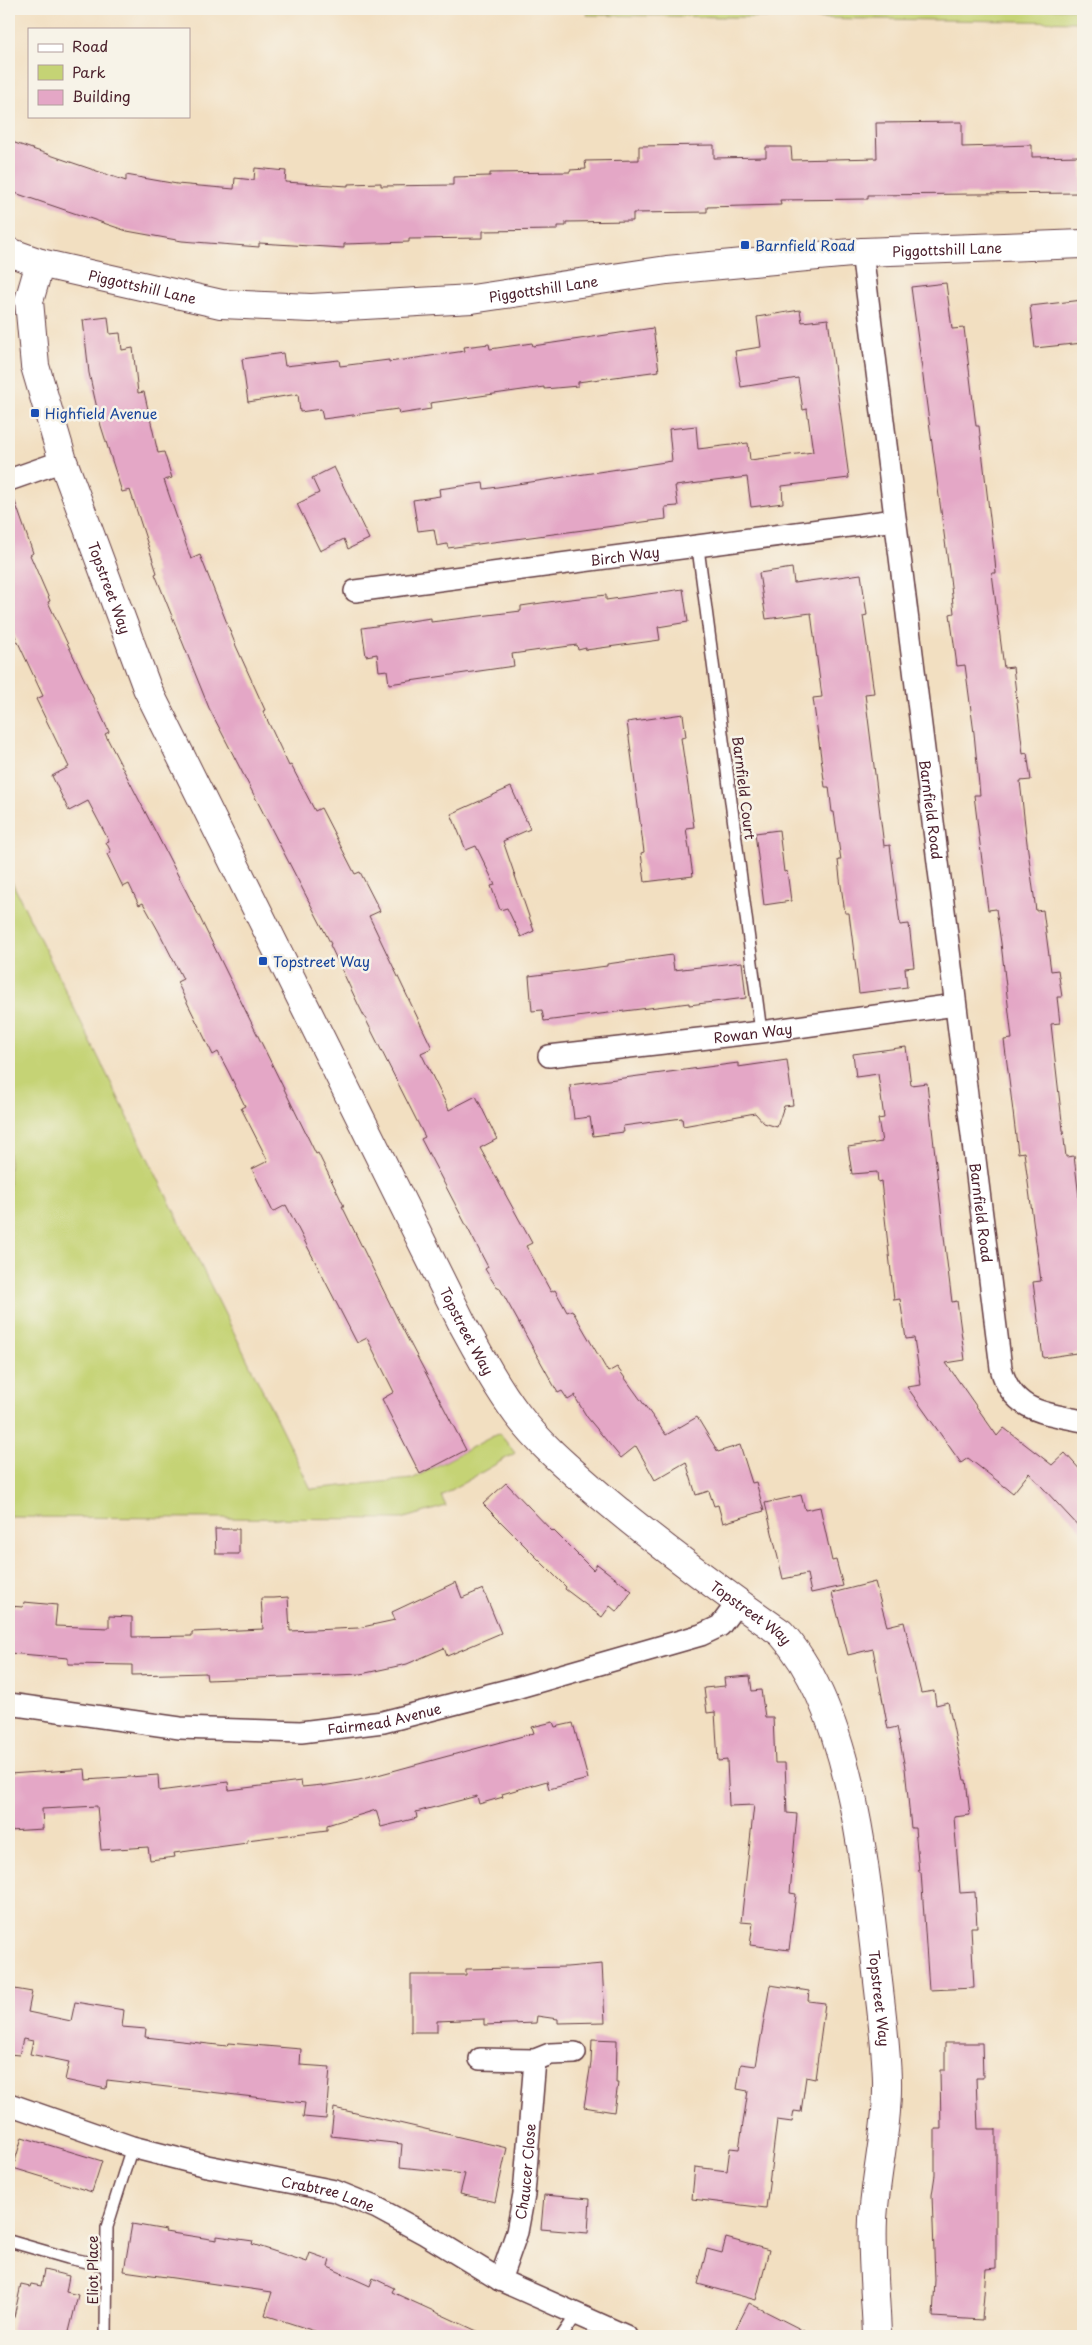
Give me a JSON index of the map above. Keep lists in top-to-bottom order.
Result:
{
  "streets": {
    "street": [
      "Piggottshill Lane",
      "Birch Way",
      "Topstreet Way",
      "Barnfield Road",
      "Rowan Way",
      "Fairmead Avenue",
      "Chaucer Close",
      "Crabtree Lane"
    ],
    "lane": ["Barnfield Court", "Eliot Place"]
  },
  "crossings": [
    ["Piggottshill Lane", "Topstreet Way"],
    ["Piggottshill Lane", "Barnfield Road"],
    ["Birch Way", "Barnfield Court"],
    ["Birch Way", "Barnfield Road"],
    ["Topstreet Way", "Fairmead Avenue"],
    ["Barnfield Court", "Rowan Way"],
    ["Barnfield Road", "Rowan Way"],
    ["Chaucer Close", "Crabtree Lane"],
    ["Crabtree Lane", "Eliot Place"]
  ],
  "places": {
    "transit": ["Barnfield Road", "Highfield Avenue", "Topstreet Way"]
  },
  "legend": ["Road", "Park", "Building"]
}
